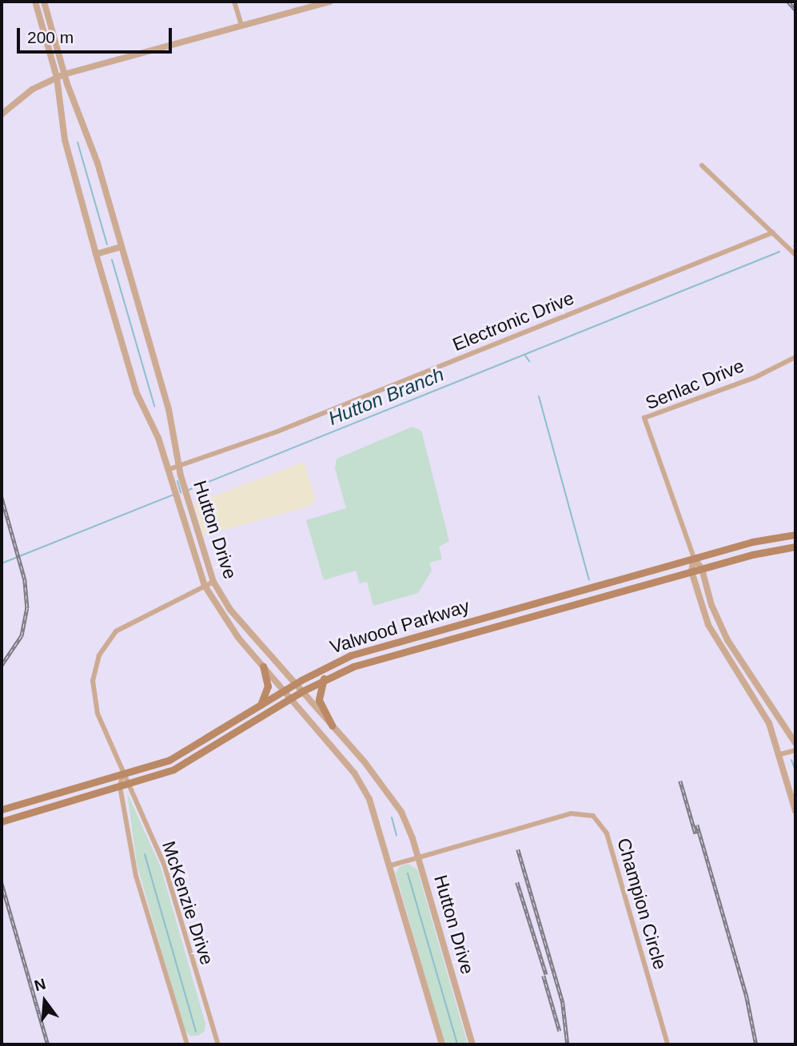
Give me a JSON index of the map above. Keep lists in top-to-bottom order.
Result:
{
  "streets": {
    "main road": ["Valwood Parkway"],
    "street": [
      "Electronic Drive",
      "Senlac Drive",
      "Hutton Drive",
      "McKenzie Drive",
      "Champion Circle"
    ]
  },
  "crossings": [
    ["Electronic Drive", "Hutton Drive"],
    ["Senlac Drive", "Valwood Parkway"],
    ["Hutton Drive", "Valwood Parkway"],
    ["Hutton Drive", "McKenzie Drive"],
    ["Hutton Drive", "Champion Circle"],
    ["Valwood Parkway", "McKenzie Drive"]
  ],
  "water": ["Hutton Branch"],
  "scale_bar": "200 m",
  "north": "top"
}
